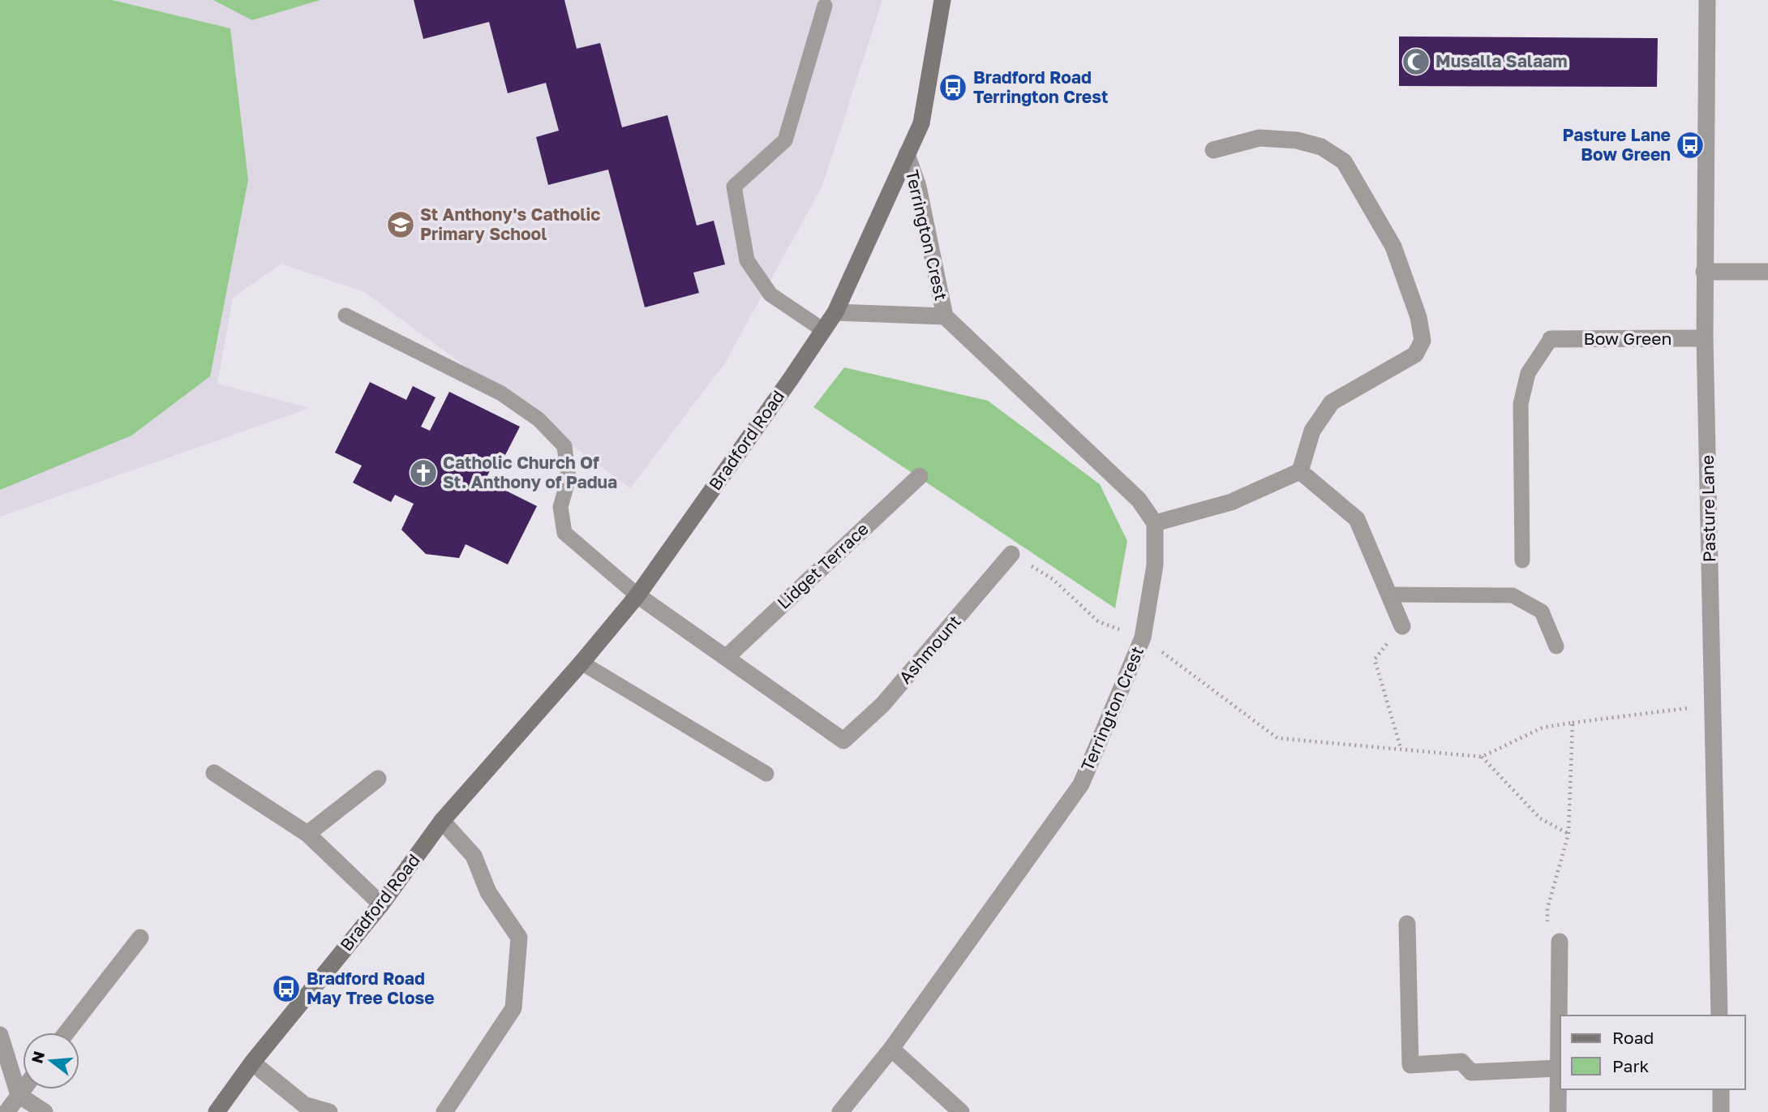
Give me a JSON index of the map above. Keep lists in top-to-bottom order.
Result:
{
  "streets": {
    "street": [
      "Terrington Crest",
      "Bow Green",
      "Bradford Road",
      "Pasture Lane",
      "Lidget Terrace",
      "Ashmount"
    ]
  },
  "crossings": [
    ["Terrington Crest", "Bradford Road"],
    ["Bow Green", "Pasture Lane"],
    ["Lidget Terrace", "Ashmount"]
  ],
  "places": {
    "mosque": ["Musalla Salaam"],
    "bus stop": ["Bradford Road Terrington Crest", "Pasture Lane Bow Green", "Bradford Road May Tree Close"],
    "school or university": ["St Anthony's Catholic Primary School"],
    "church": ["Catholic Church Of St. Anthony of Padua"]
  },
  "legend": ["Road", "Park"],
  "north": "left"
}
